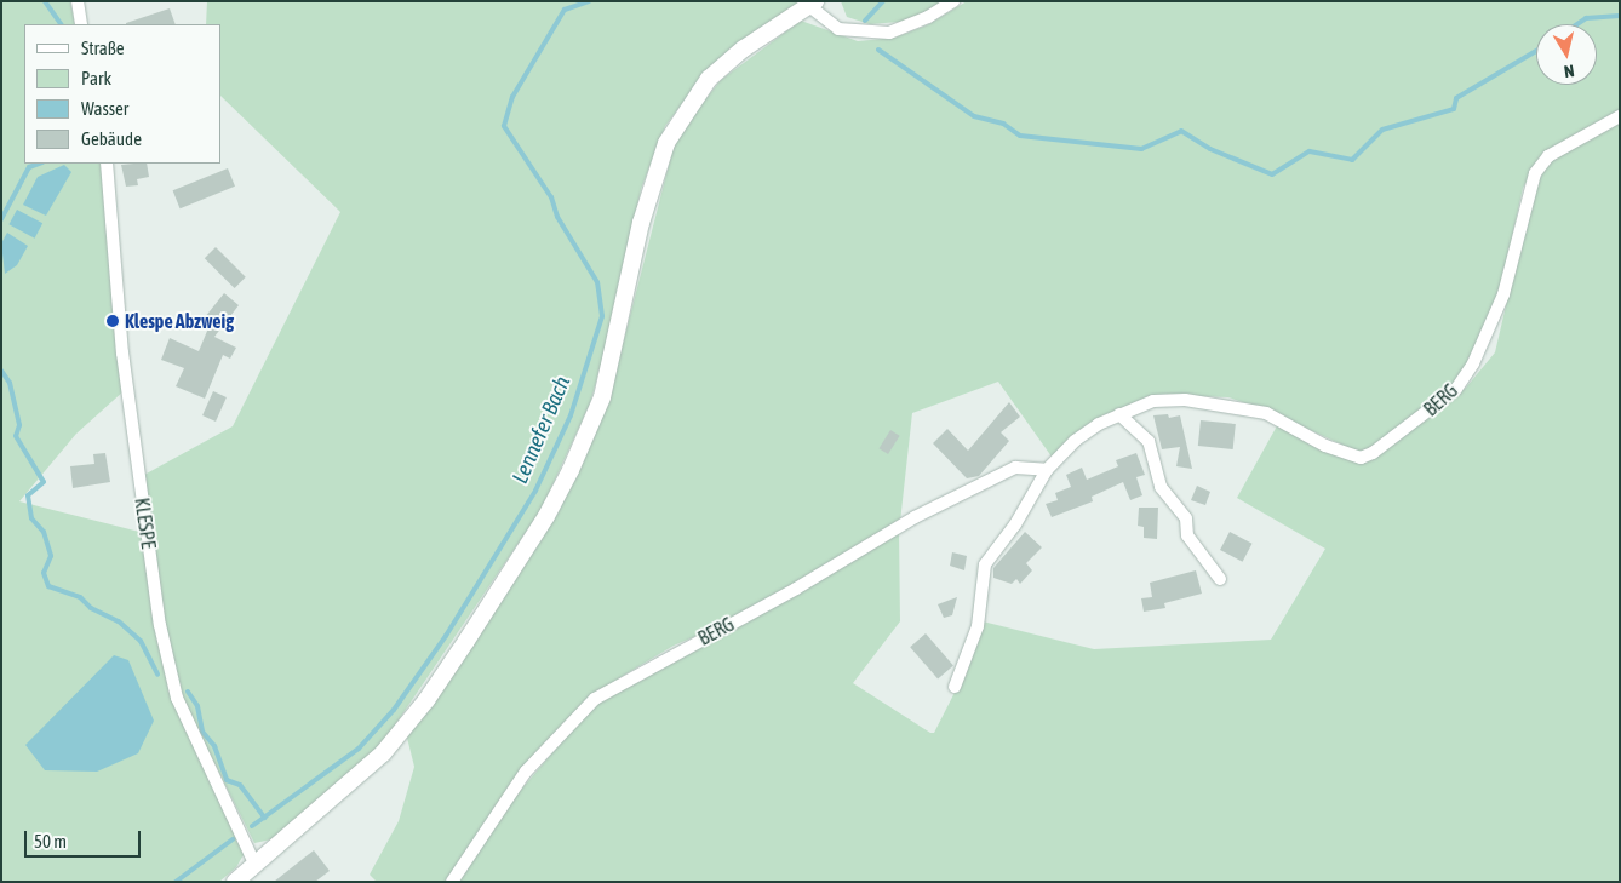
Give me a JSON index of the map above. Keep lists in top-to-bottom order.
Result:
{
  "streets": {
    "street": ["BERG", "KLESPE"]
  },
  "water": ["Lennefer Bach"],
  "places": ["Klespe Abzweig"],
  "legend": [
    "Straße",
    "Park",
    "Wasser",
    "Gebäude"
  ],
  "scale_bar": "50 m",
  "north": "bottom"
}
